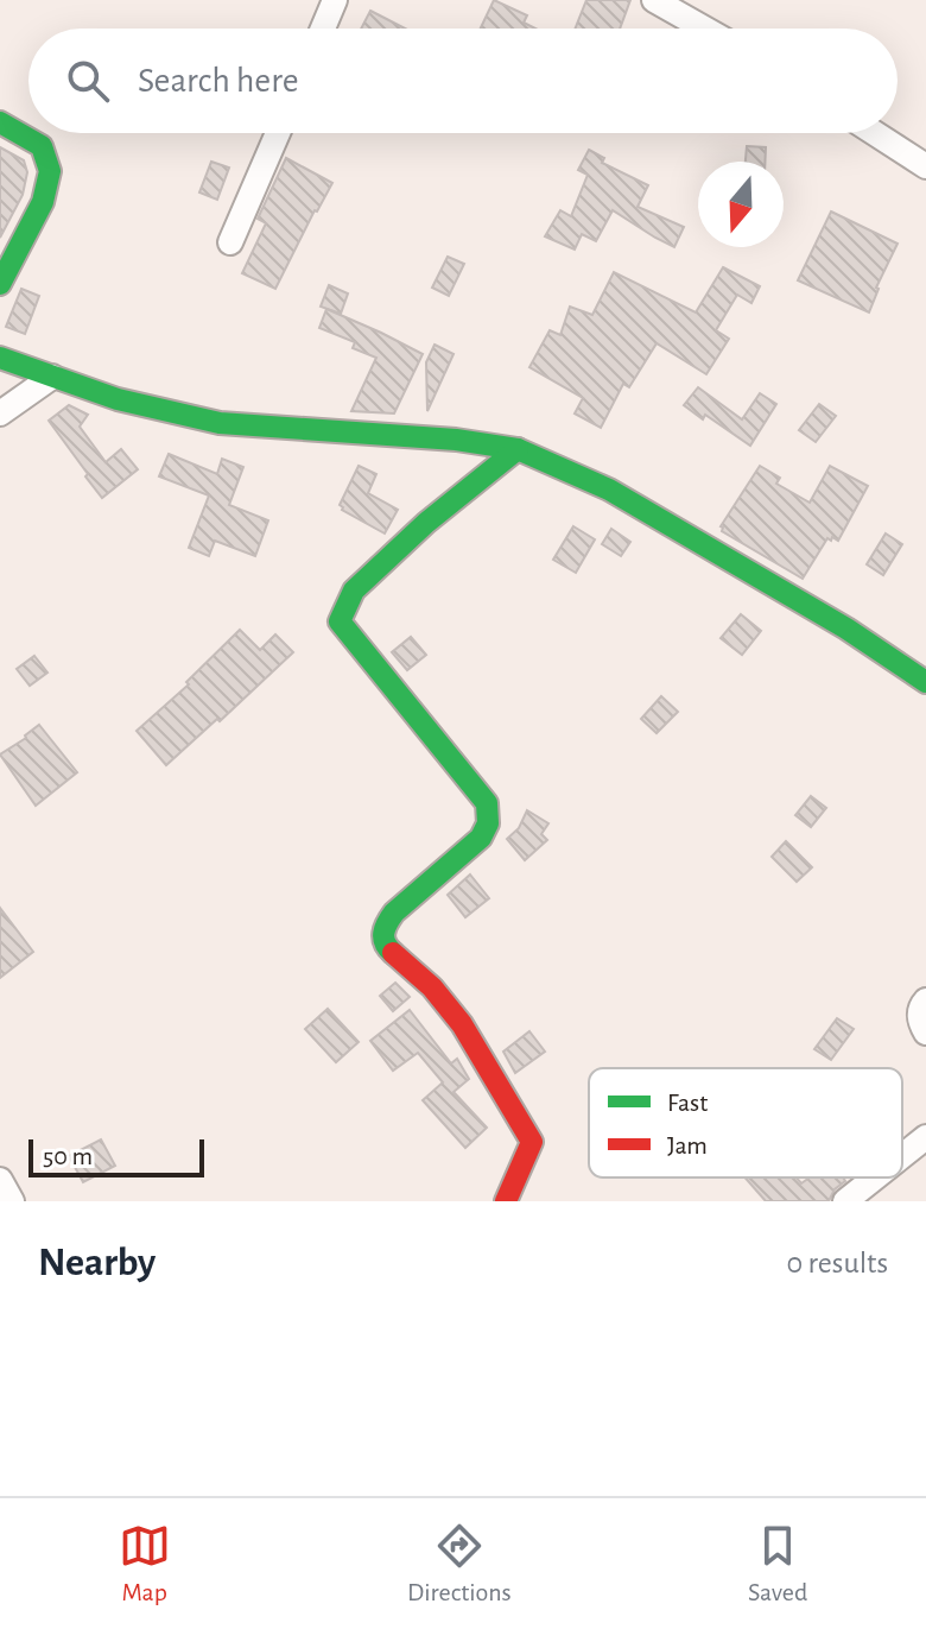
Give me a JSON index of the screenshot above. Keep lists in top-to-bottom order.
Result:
{
  "legend": ["Fast", "Jam"],
  "scale_bar": "50 m",
  "north": "bottom",
  "page": {
    "search": "Search here",
    "scale": "50 m",
    "heading": ["Nearby", "0 results"],
    "nav": ["Map", "Directions", "Saved"]
  }
}
